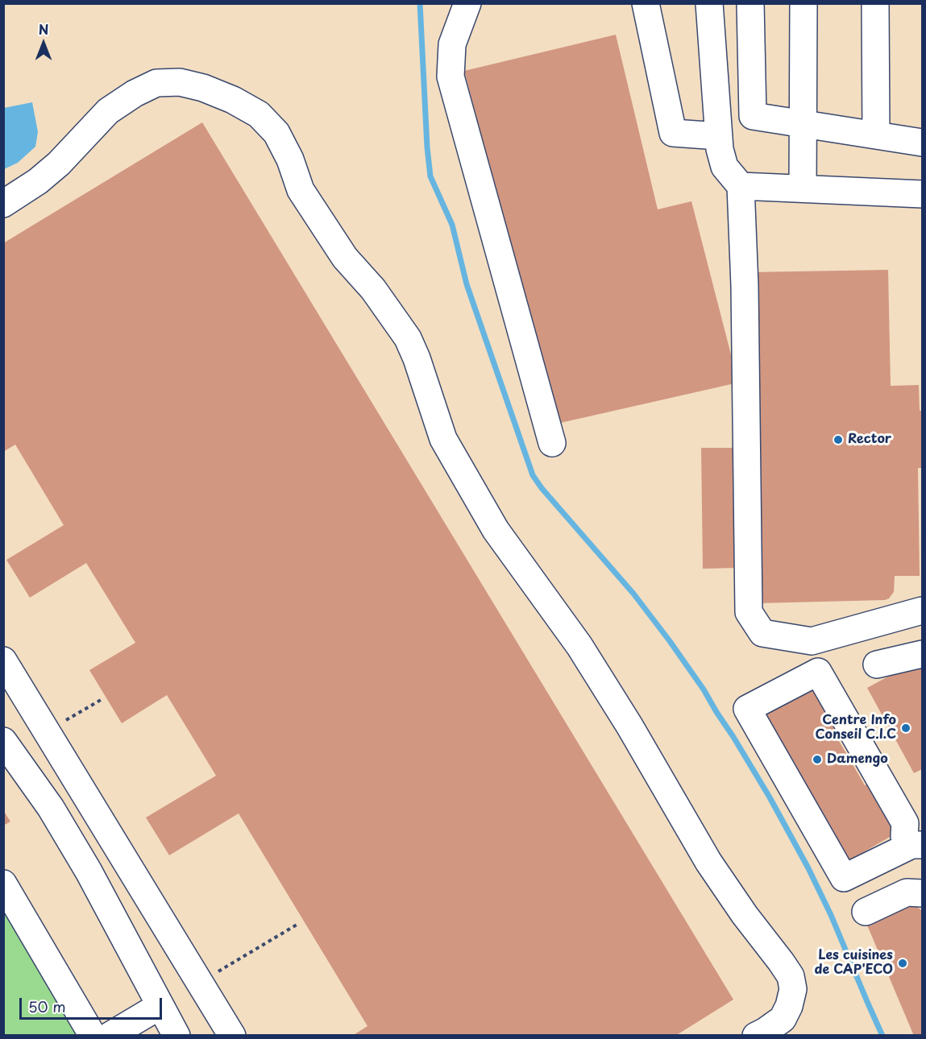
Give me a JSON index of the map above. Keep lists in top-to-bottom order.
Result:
{
  "places": [
    "Rector",
    "Centre Info Conseil C.I.C",
    "Damengo",
    "Les cuisines de CAP'ECO"
  ],
  "scale_bar": "50 m",
  "north": "top"
}
